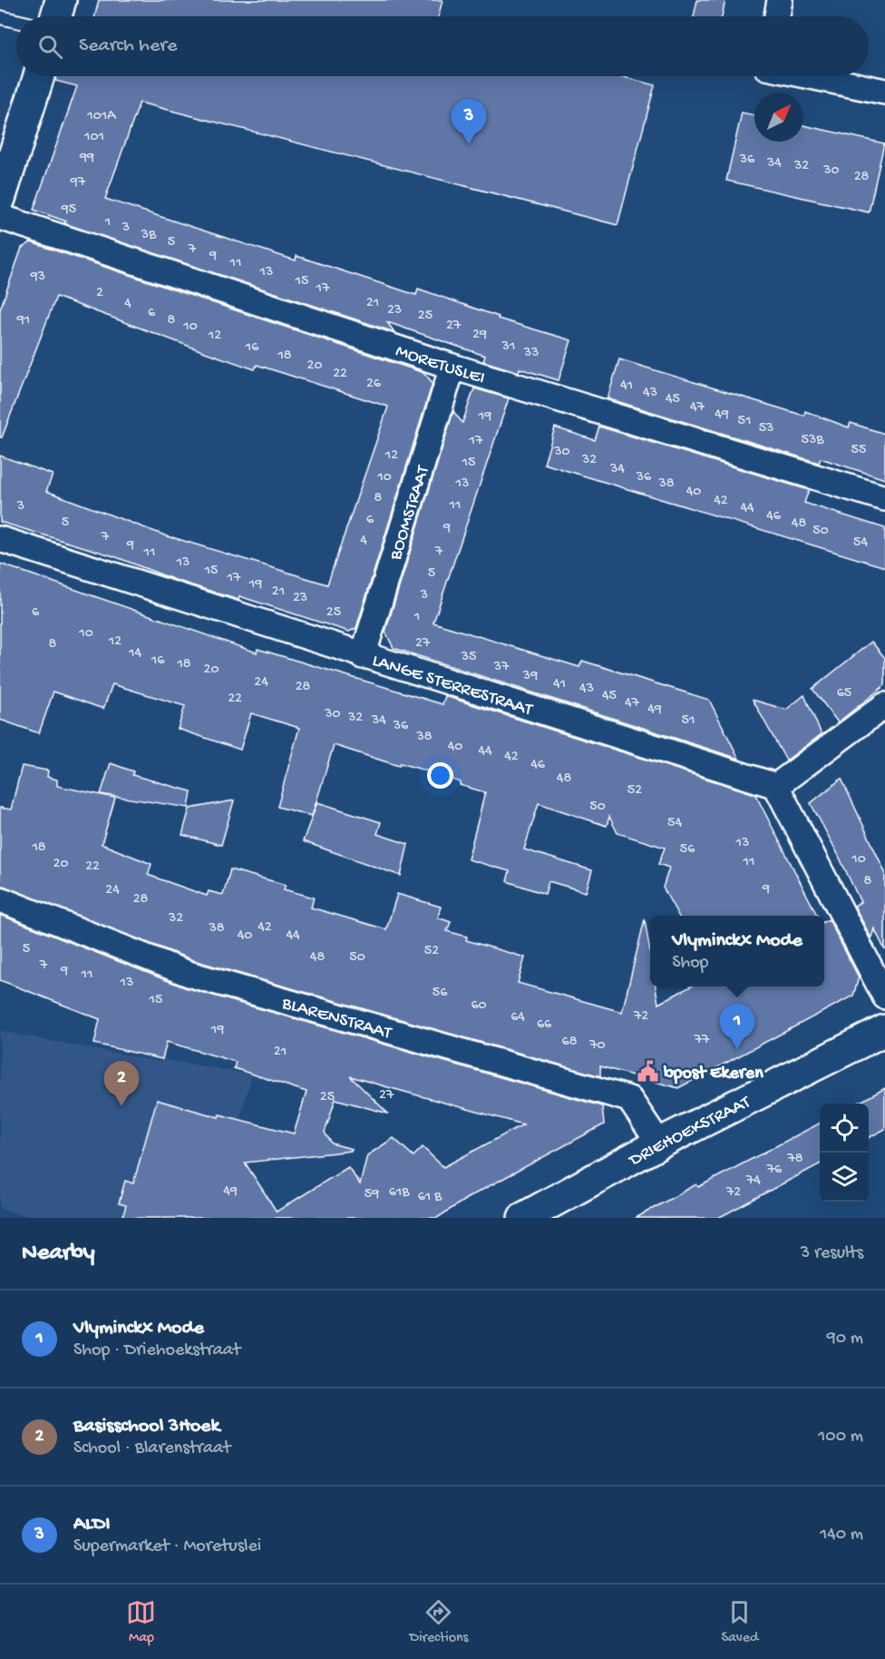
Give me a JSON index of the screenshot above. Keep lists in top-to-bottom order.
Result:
{
  "streets": {
    "street": [
      "MORETUSLEI",
      "BOOMSTRAAT",
      "LANGE STERRESTRAAT",
      "BLARENSTRAAT",
      "DRIEHOEKSTRAAT"
    ]
  },
  "crossings": [
    ["MORETUSLEI", "BOOMSTRAAT"],
    ["BOOMSTRAAT", "LANGE STERRESTRAAT"],
    ["BLARENSTRAAT", "DRIEHOEKSTRAAT"]
  ],
  "places": {
    "public building": ["bpost Ekeren"]
  },
  "house_numbers": [
    "101A",
    "101",
    "99",
    "36",
    "34",
    "32",
    "30",
    "28",
    "97",
    "95",
    "1",
    "3",
    "3B",
    "5",
    "7",
    "9",
    "11",
    "13",
    "93",
    "15",
    "17",
    "2",
    "21",
    "4",
    "23",
    "6",
    "25",
    "91",
    "8",
    "27",
    "10",
    "29",
    "12",
    "31",
    "16",
    "33",
    "18",
    "20",
    "22",
    "26",
    "41",
    "43",
    "45",
    "47",
    "49",
    "19",
    "51",
    "53",
    "53B",
    "17",
    "55",
    "30",
    "12",
    "32",
    "15",
    "34",
    "10",
    "36",
    "13",
    "38",
    "40",
    "8",
    "42",
    "11",
    "3",
    "44",
    "46",
    "6",
    "5",
    "48",
    "9",
    "50",
    "7",
    "4",
    "54",
    "9",
    "7",
    "11",
    "13",
    "15",
    "5",
    "17",
    "19",
    "21",
    "3",
    "23",
    "6",
    "25",
    "1",
    "10",
    "12",
    "27",
    "8",
    "14",
    "35",
    "16",
    "18",
    "37",
    "20",
    "39",
    "24",
    "41",
    "28",
    "43",
    "65",
    "45",
    "22",
    "47",
    "49",
    "30",
    "32",
    "34",
    "51",
    "36",
    "38",
    "40",
    "44",
    "42",
    "46",
    "48",
    "52",
    "50",
    "54",
    "13",
    "18",
    "56",
    "10",
    "11",
    "20",
    "22",
    "8",
    "9",
    "24",
    "28",
    "32",
    "42",
    "38",
    "40",
    "44",
    "5",
    "52",
    "48",
    "50",
    "7",
    "9",
    "11",
    "13",
    "56",
    "15",
    "60",
    "72",
    "64",
    "66",
    "19",
    "77",
    "68",
    "70",
    "21",
    "27",
    "25",
    "78",
    "76",
    "74",
    "49",
    "61B",
    "72",
    "59",
    "61 B"
  ],
  "north": "top right",
  "page": {
    "search": "Search here",
    "pins": ["3", "1", "2"],
    "popup": ["Vlyminckx Mode", "Shop"],
    "heading": ["Nearby", "3 results"],
    "list": [
      {
        "mark": "1",
        "name": "Vlyminckx Mode",
        "note": "Shop · Driehoekstraat",
        "value": "90 m"
      },
      {
        "mark": "2",
        "name": "Basisschool 3Hoek",
        "note": "School · Blarenstraat",
        "value": "100 m"
      },
      {
        "mark": "3",
        "name": "ALDI",
        "note": "Supermarket · Moretuslei",
        "value": "140 m"
      }
    ],
    "nav": ["Map", "Directions", "Saved"]
  }
}
